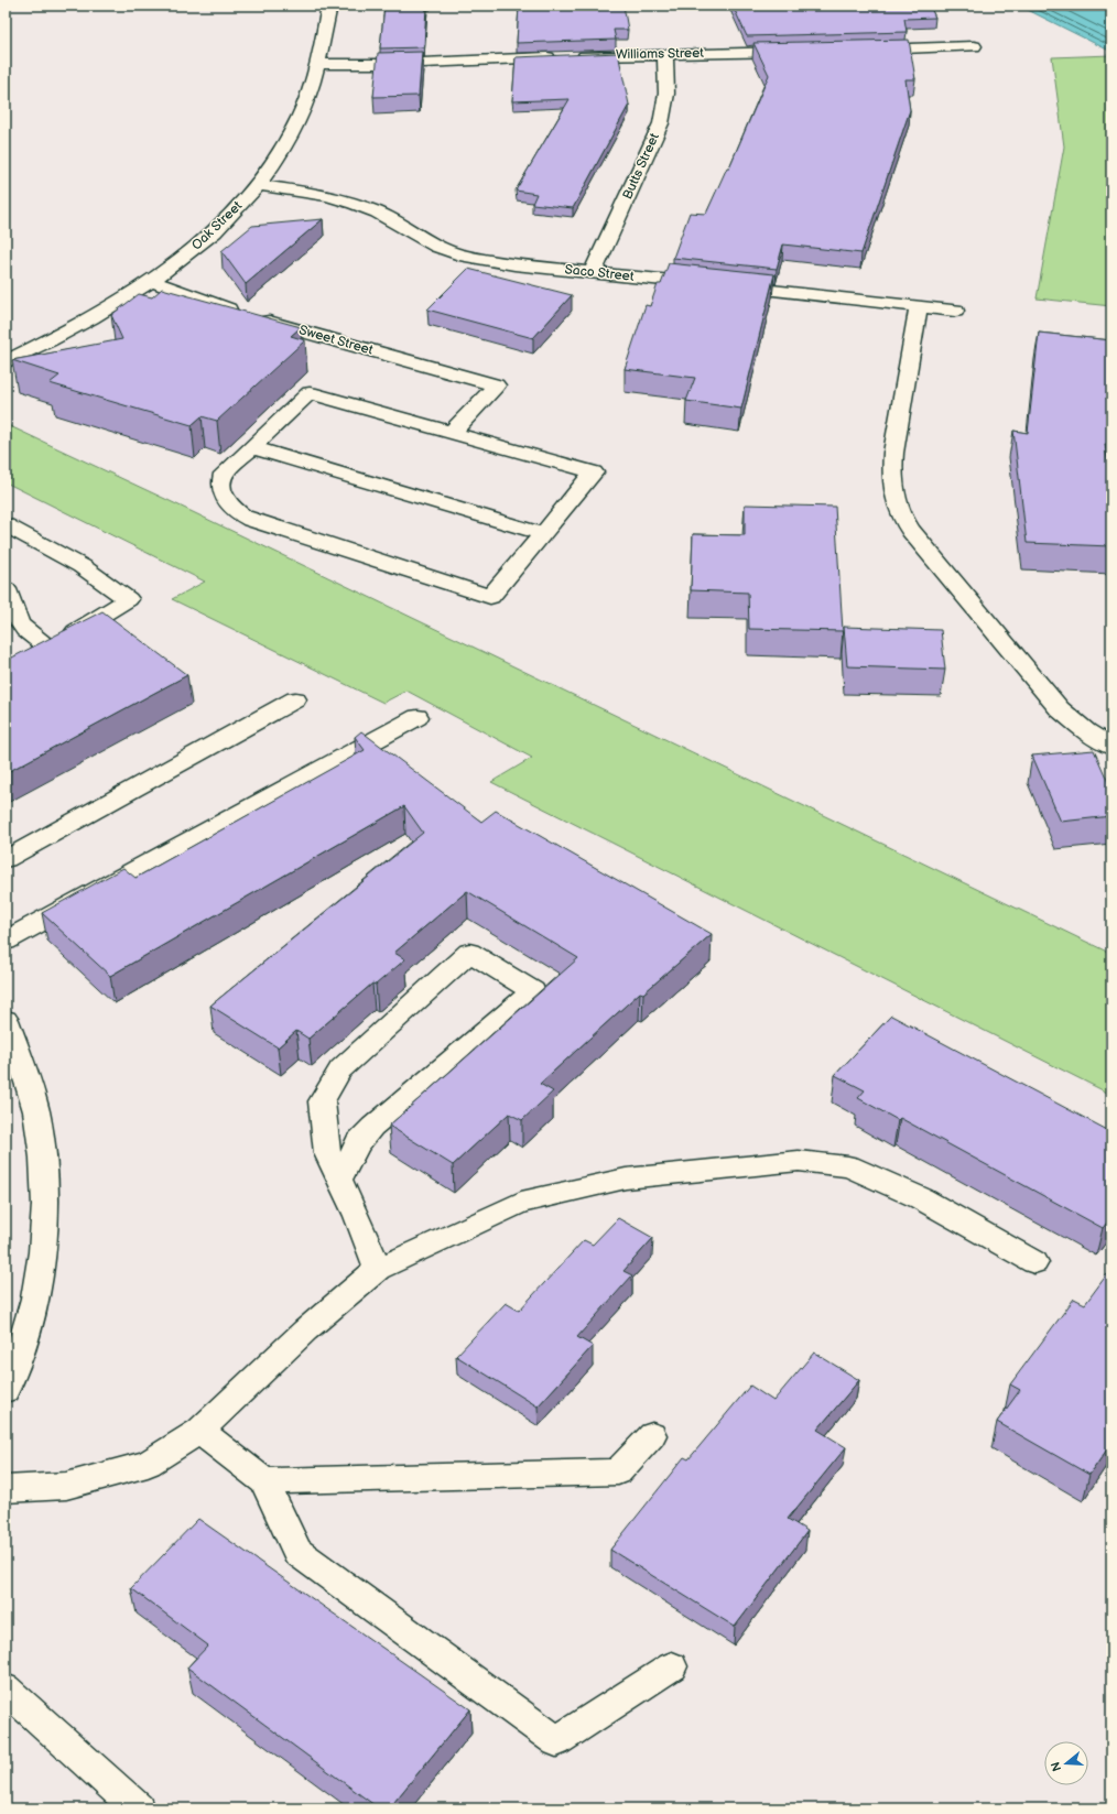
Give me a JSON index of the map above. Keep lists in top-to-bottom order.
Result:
{
  "streets": {
    "street": [
      "Williams Street",
      "Butts Street",
      "Oak Street",
      "Saco Street",
      "Sweet Street"
    ]
  },
  "crossings": [
    ["Williams Street", "Butts Street"],
    ["Williams Street", "Oak Street"],
    ["Butts Street", "Saco Street"],
    ["Oak Street", "Saco Street"],
    ["Oak Street", "Sweet Street"]
  ],
  "north": "left"
}
